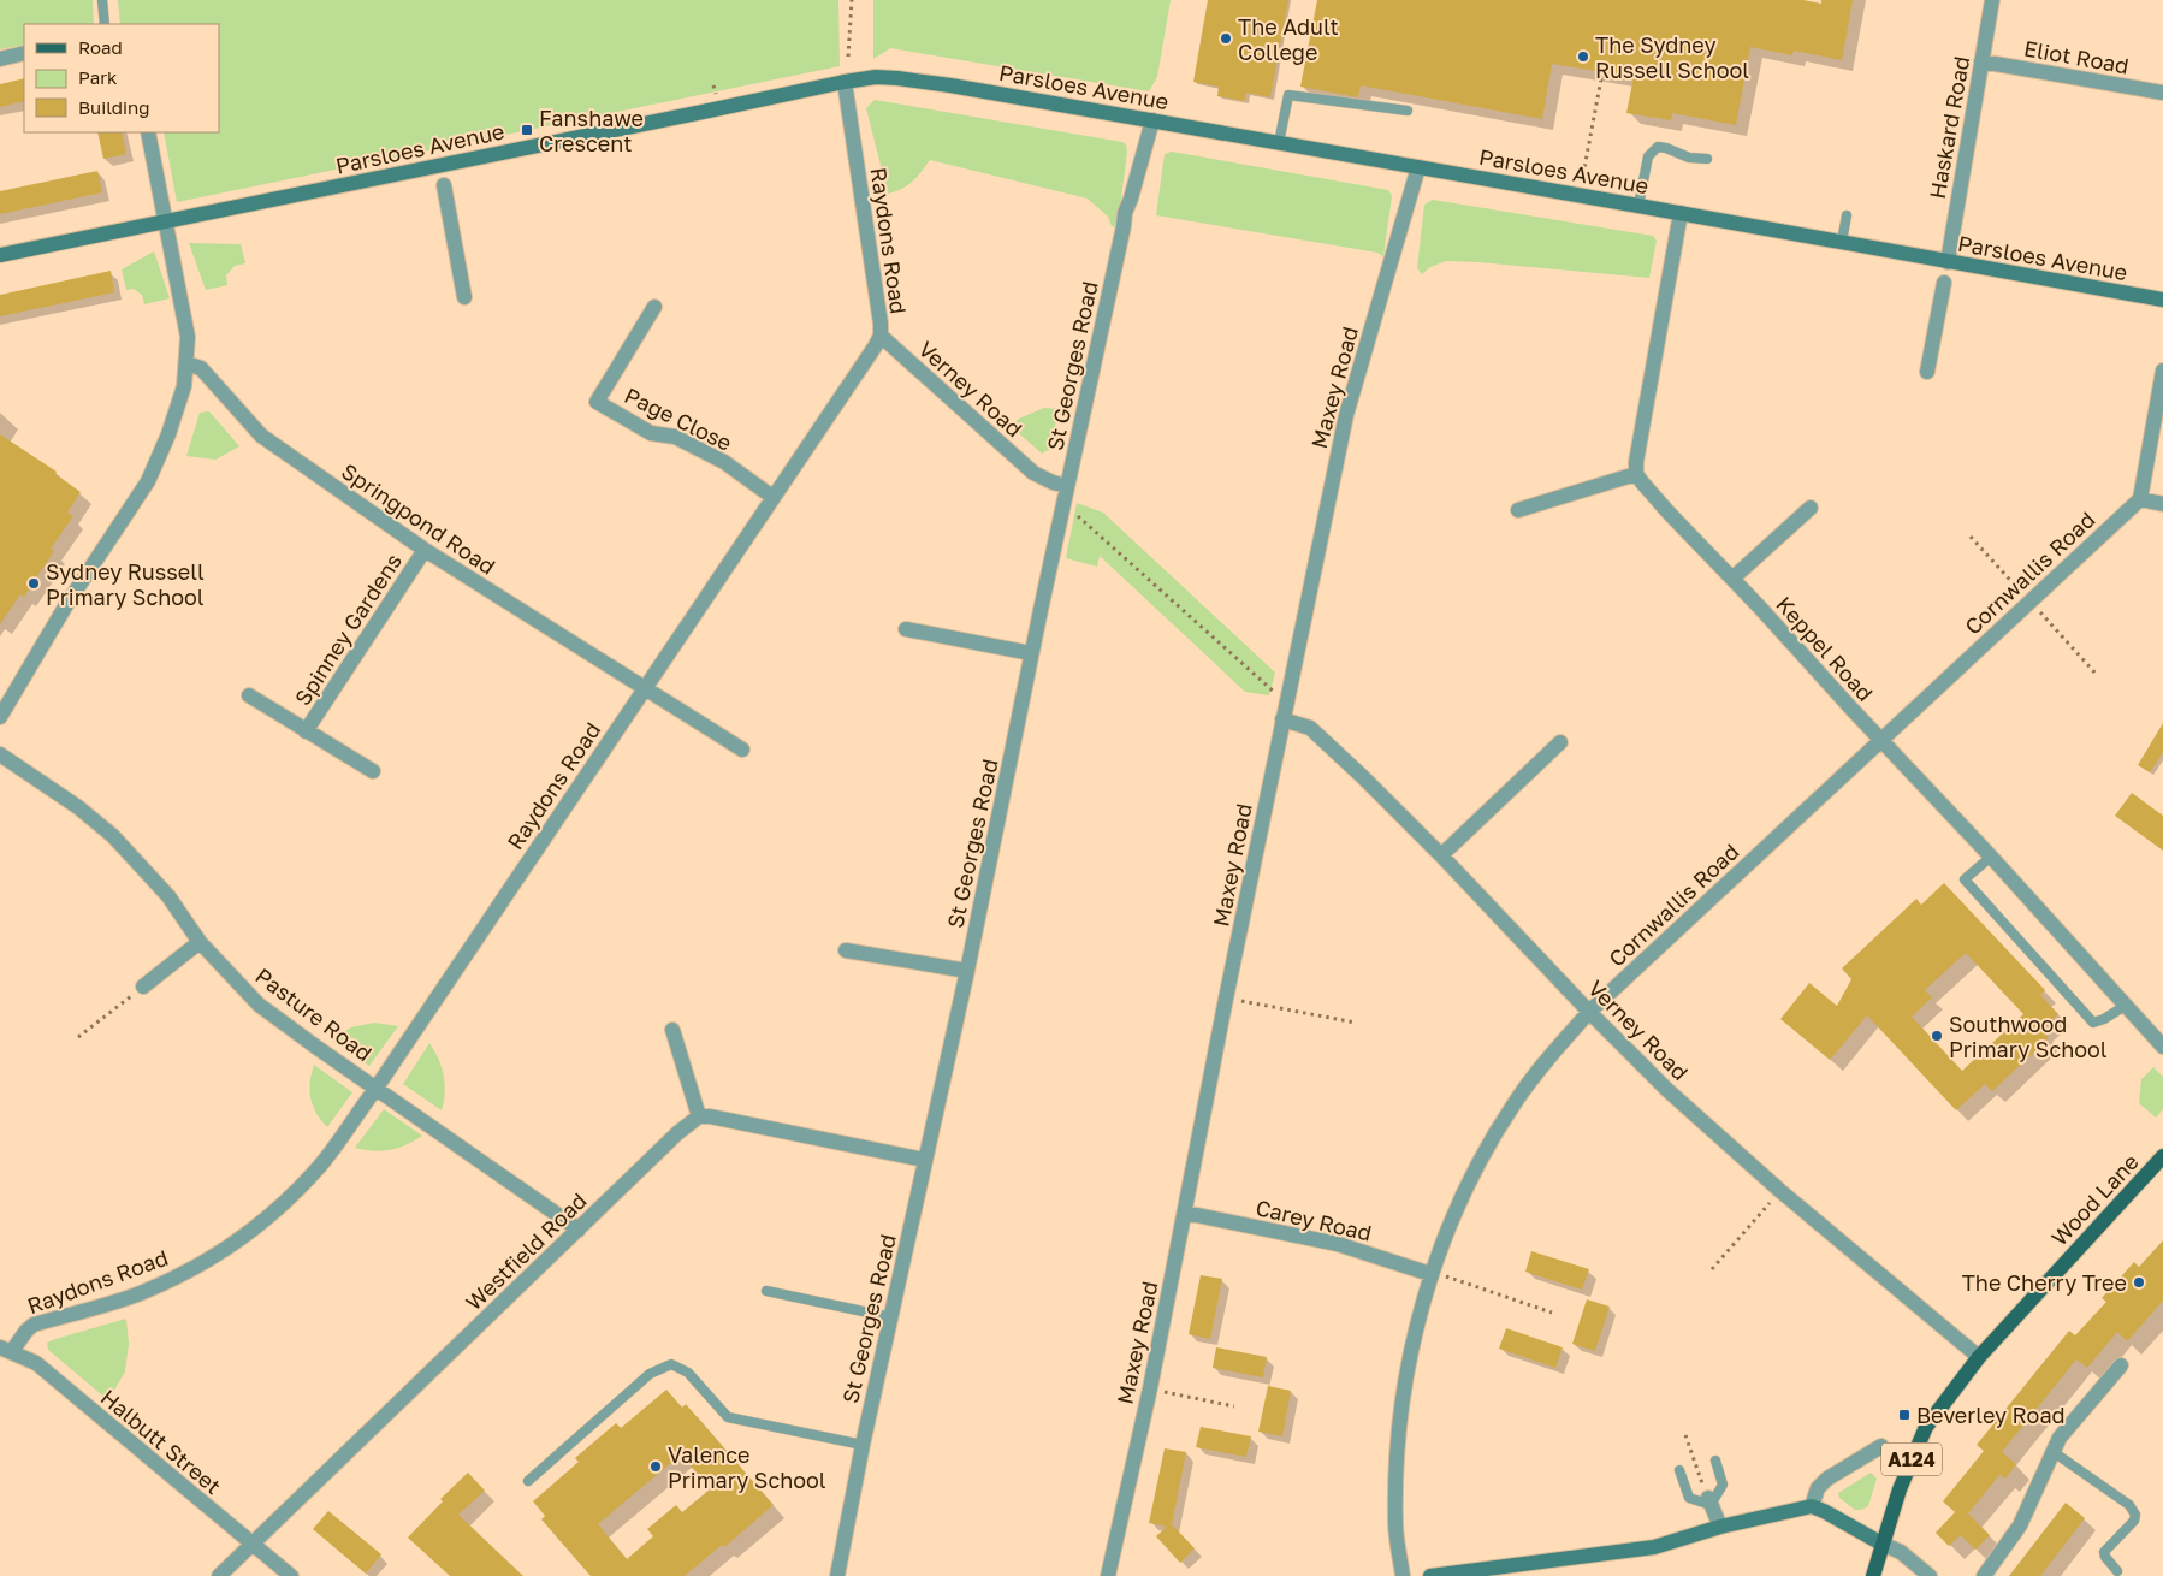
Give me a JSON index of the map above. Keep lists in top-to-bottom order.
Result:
{
  "streets": {
    "main road": ["Wood Lane", "A124"],
    "street": [
      "Eliot Road",
      "Parsloes Avenue",
      "Haskard Road",
      "Raydons Road",
      "St Georges Road",
      "Maxey Road",
      "Verney Road",
      "Page Close",
      "Springpond Road",
      "Cornwallis Road",
      "Spinney Gardens",
      "Keppel Road",
      "Pasture Road",
      "Carey Road",
      "Westfield Road",
      "Halbutt Street"
    ]
  },
  "crossings": [
    ["Eliot Road", "Haskard Road"],
    ["Parsloes Avenue", "Haskard Road"],
    ["Parsloes Avenue", "Raydons Road"],
    ["Parsloes Avenue", "St Georges Road"],
    ["Parsloes Avenue", "Maxey Road"],
    ["Raydons Road", "Verney Road"],
    ["Raydons Road", "Page Close"],
    ["Raydons Road", "Springpond Road"],
    ["Raydons Road", "Pasture Road"],
    ["Raydons Road", "Halbutt Street"],
    ["St Georges Road", "Verney Road"],
    ["Maxey Road", "Verney Road"],
    ["Maxey Road", "Carey Road"],
    ["Verney Road", "Cornwallis Road"],
    ["Verney Road", "Wood Lane"],
    ["Springpond Road", "Spinney Gardens"],
    ["Cornwallis Road", "Keppel Road"],
    ["Cornwallis Road", "Carey Road"],
    ["Pasture Road", "Westfield Road"],
    ["Westfield Road", "Halbutt Street"]
  ],
  "places": {
    "other": [
      "The Adult College",
      "The Sydney Russell School",
      "Sydney Russell Primary School",
      "Southwood Primary School",
      "The Cherry Tree",
      "Valence Primary School"
    ],
    "transit": ["Fanshawe Crescent", "Beverley Road"]
  },
  "legend": ["Road", "Park", "Building"]
}
